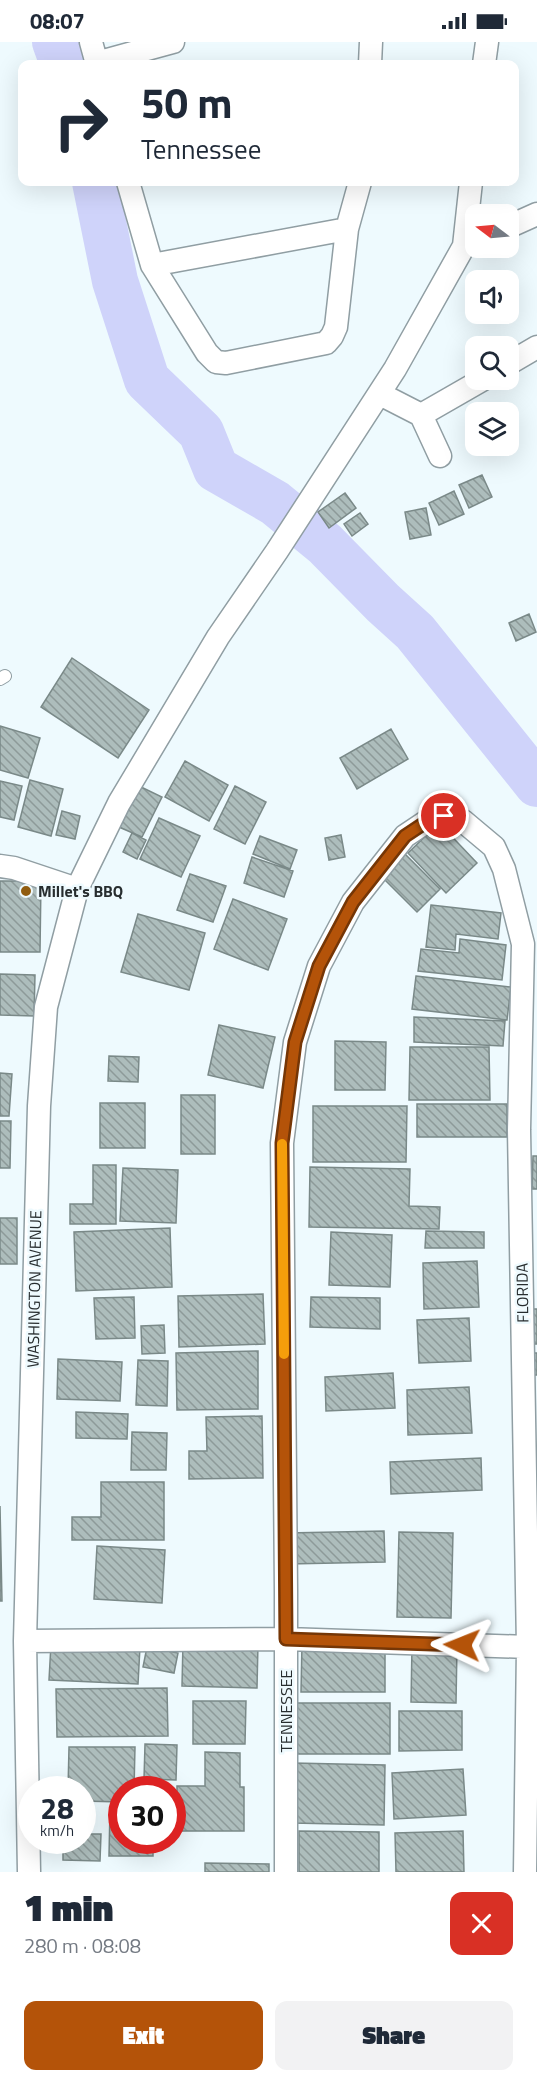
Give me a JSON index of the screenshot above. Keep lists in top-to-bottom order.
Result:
{
  "streets": {
    "street": ["WASHINGTON AVENUE", "FLORIDA", "TENNESSEE"]
  },
  "crossings": [
    ["FLORIDA", "TENNESSEE"]
  ],
  "places": ["Millet's BBQ"],
  "north": "left",
  "page": {
    "status": "08:07",
    "turn": ["50 m", "Tennessee"],
    "speed": "28 km/h",
    "limit": "30",
    "heading": ["1 min", "280 m · 08:08"],
    "buttons": ["Exit", "Share"]
  }
}
